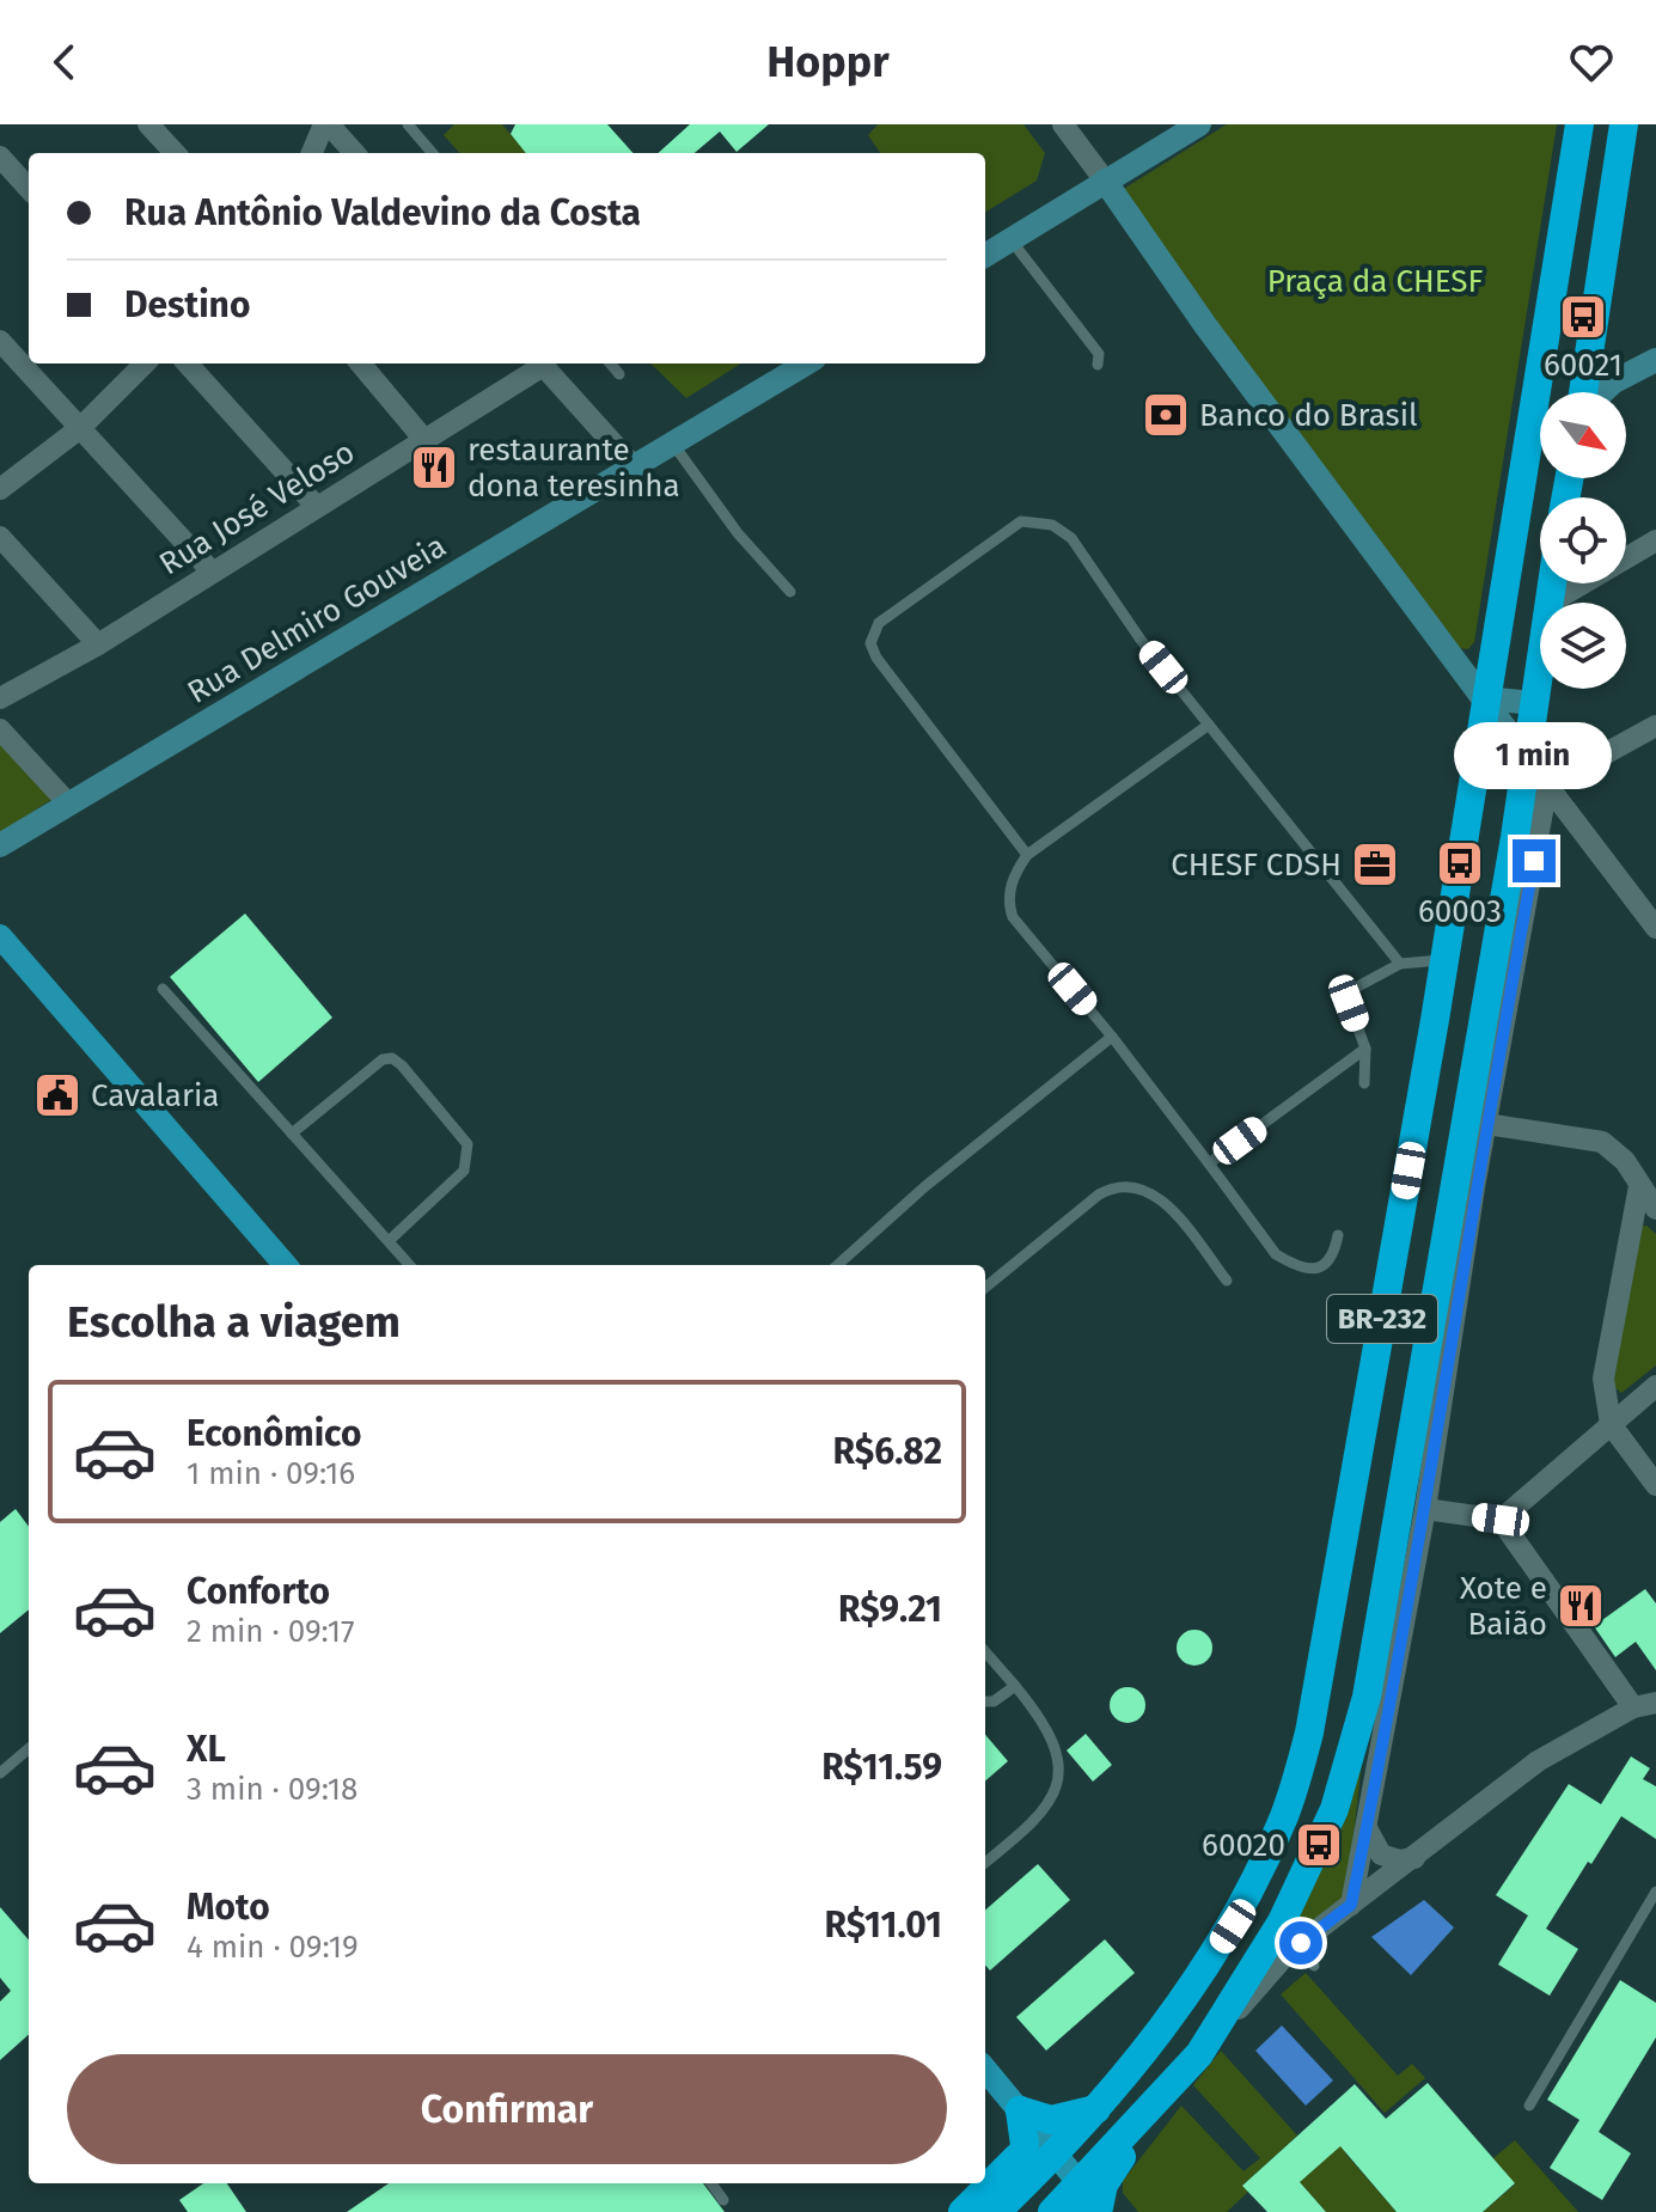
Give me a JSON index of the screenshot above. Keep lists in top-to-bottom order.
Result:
{
  "streets": {
    "highway": ["BR-232"],
    "street": ["Rua José Veloso", "Rua Delmiro Gouveia"]
  },
  "parks": ["Praça da CHESF"],
  "places": {
    "bus stop": ["60021", "60003", "60020"],
    "bank": ["Banco do Brasil"],
    "restaurant": ["restaurante dona teresinha", "Xote e Baião"],
    "office": ["CHESF CDSH"],
    "public building": ["Cavalaria"]
  },
  "north": "bottom right",
  "page": {
    "header": "Hoppr",
    "banner": ["Rua Antônio Valdevino da Costa", "Destino"],
    "bubble": "1 min",
    "heading": "Escolha a viagem",
    "list": [
      {
        "name": "Econômico",
        "note": "1 min · 09:16",
        "value": "R$6.82"
      },
      {
        "name": "Conforto",
        "note": "2 min · 09:17",
        "value": "R$9.21"
      },
      {
        "name": "XL",
        "note": "3 min · 09:18",
        "value": "R$11.59"
      },
      {
        "name": "Moto",
        "note": "4 min · 09:19",
        "value": "R$11.01"
      }
    ],
    "buttons": "Confirmar"
  }
}
